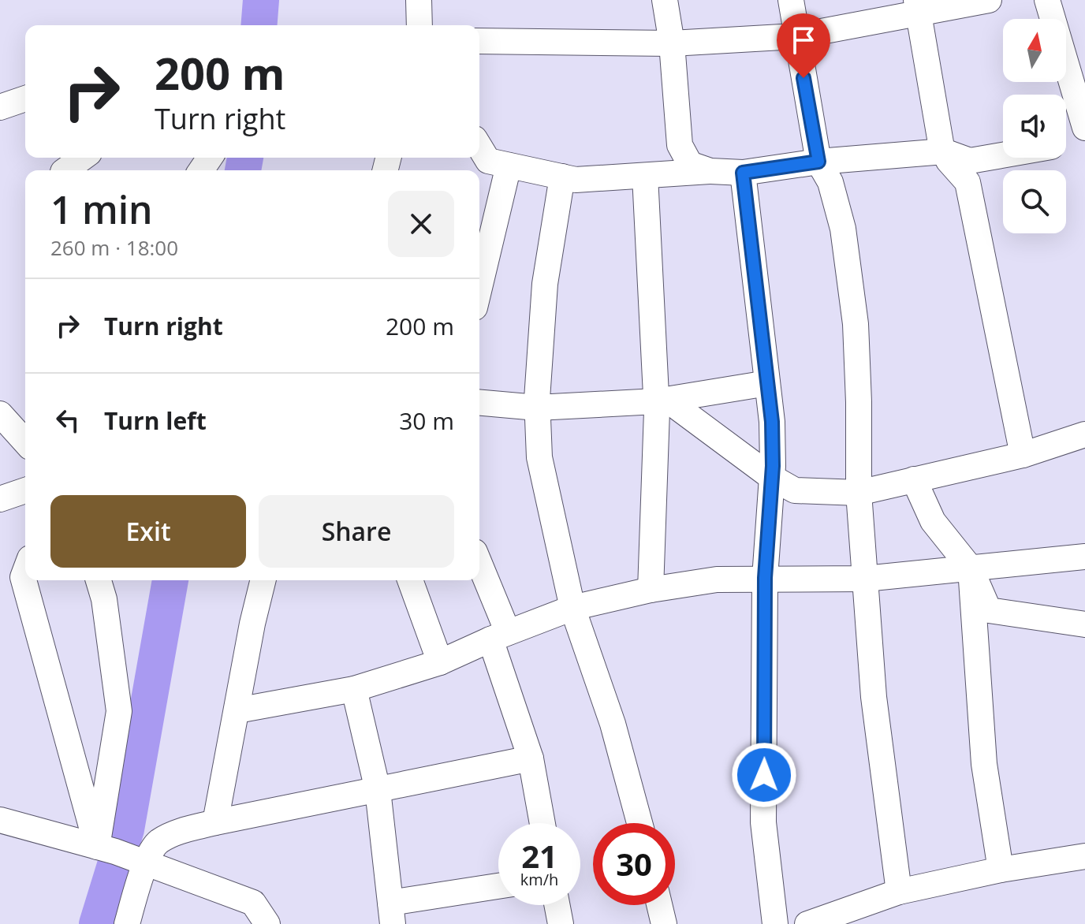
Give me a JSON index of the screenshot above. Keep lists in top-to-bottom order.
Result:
{
  "north": "top",
  "page": {
    "turn": ["200 m", "Turn right"],
    "heading": ["1 min", "260 m · 18:00"],
    "list": [
      {
        "name": "Turn right",
        "value": "200 m"
      },
      {
        "name": "Turn left",
        "value": "30 m"
      }
    ],
    "buttons": ["Exit", "Share"],
    "speed": "21 km/h",
    "limit": "30"
  }
}
